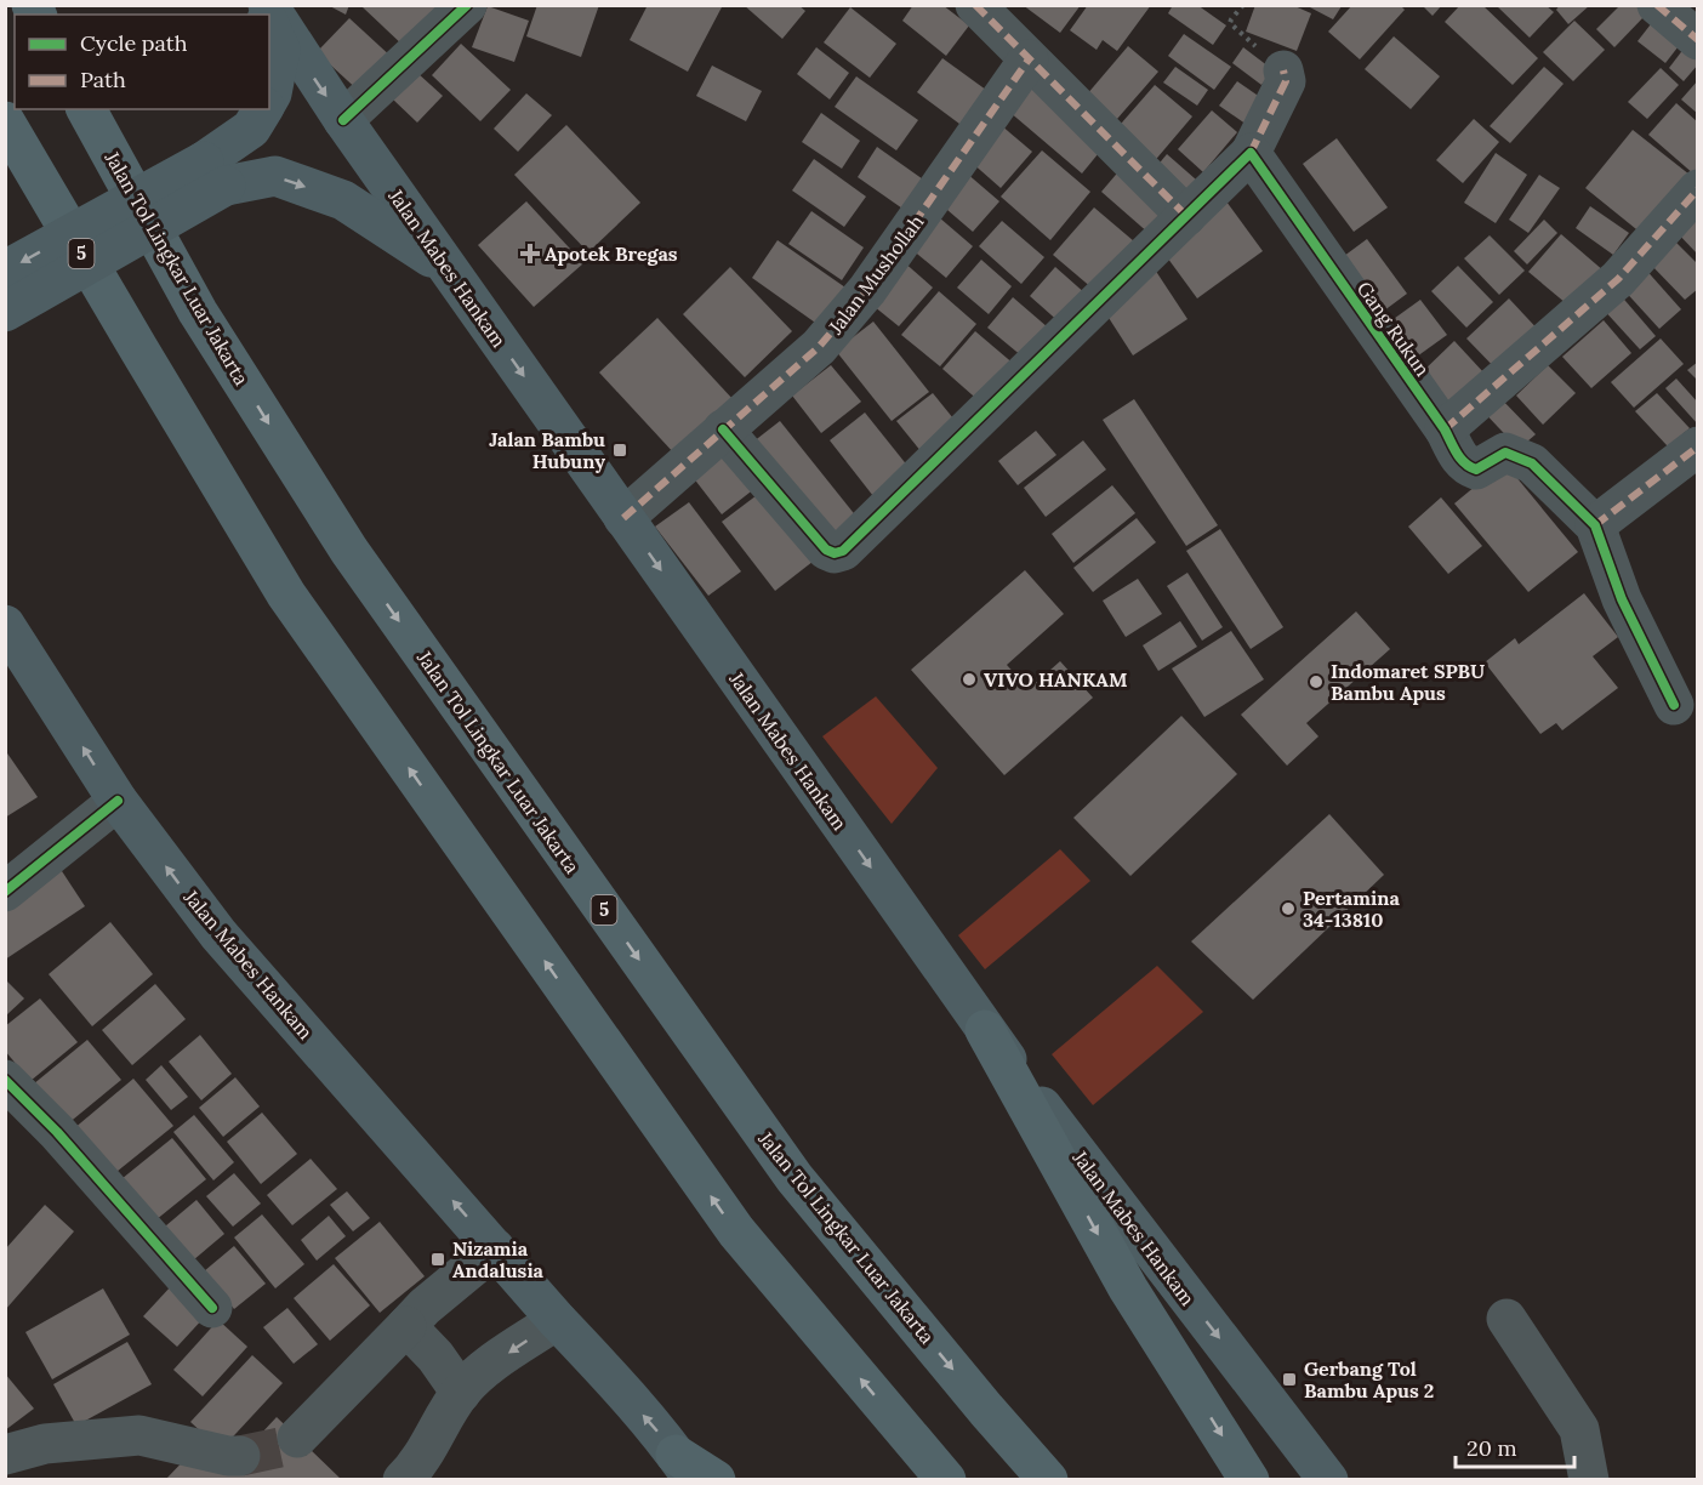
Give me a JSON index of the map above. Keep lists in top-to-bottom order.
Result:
{
  "streets": {
    "highway": ["5", "Jalan Tol Lingkar Luar Jakarta"],
    "main road": ["Jalan Mabes Hankam"],
    "street": ["Jalan Mushollah", "Gang Rukun"]
  },
  "crossings": [
    ["Jalan Mabes Hankam", "Jalan Mushollah"]
  ],
  "places": {
    "health": ["Apotek Bregas"],
    "transit": ["Jalan Bambu Hubuny", "Nizamia Andalusia", "Gerbang Tol Bambu Apus 2"],
    "other": ["VIVO HANKAM", "Indomaret SPBU Bambu Apus", "Pertamina 34-13810"]
  },
  "legend": ["Cycle path", "Path"],
  "scale_bar": "20 m"
}
